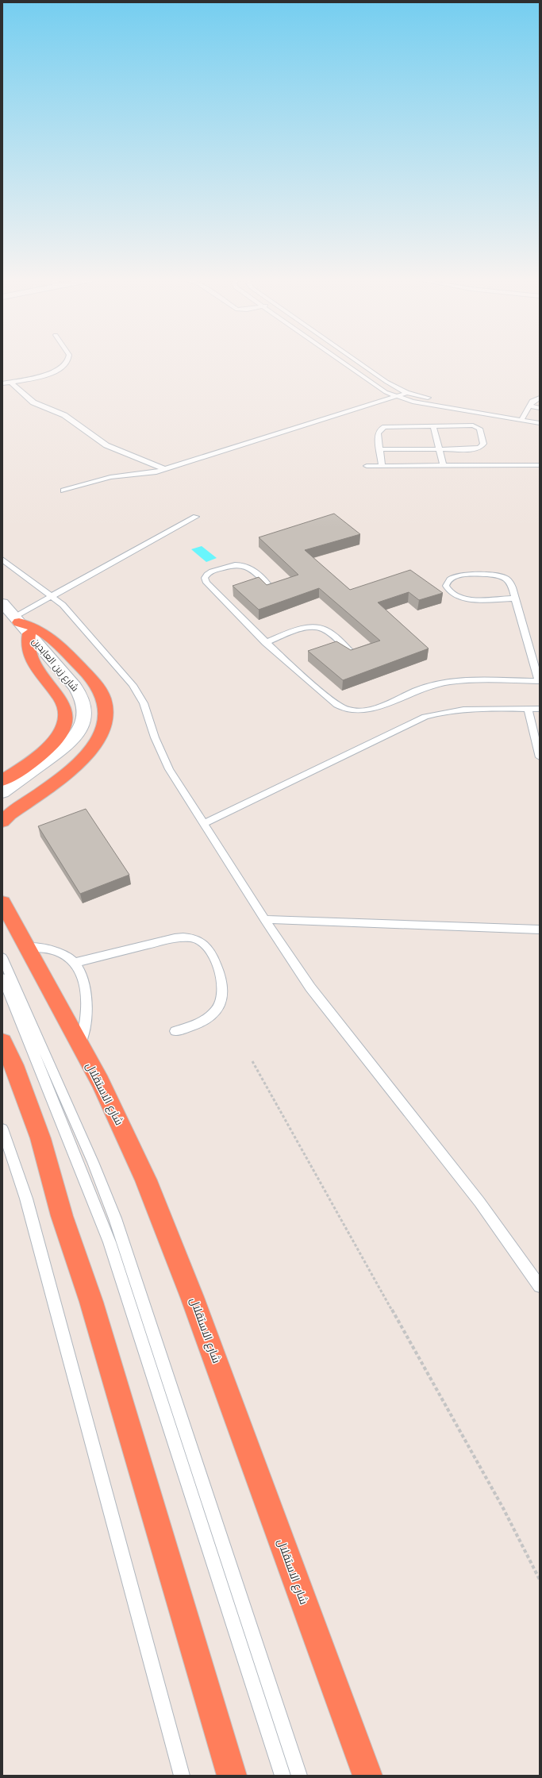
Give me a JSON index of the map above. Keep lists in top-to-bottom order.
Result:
{
  "streets": {
    "highway": ["شارع الاستقلال"],
    "street": ["شارع زين العابدين"]
  }
}
